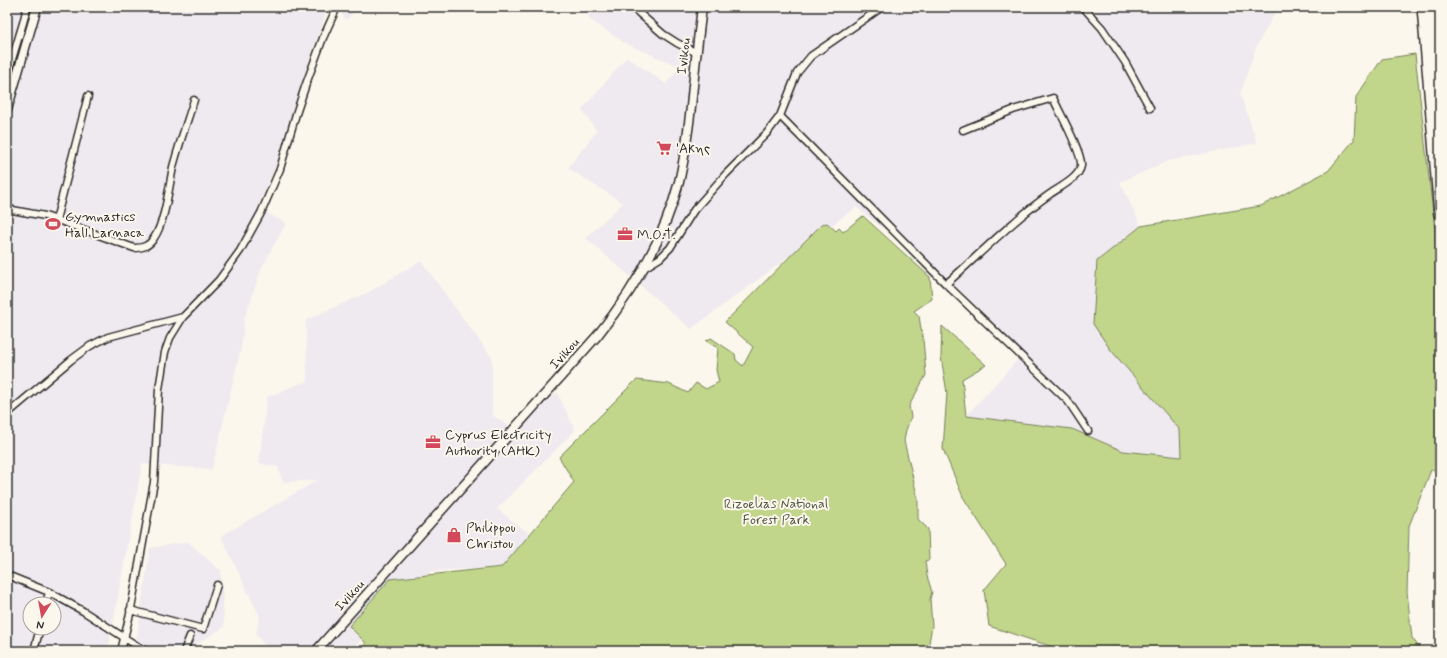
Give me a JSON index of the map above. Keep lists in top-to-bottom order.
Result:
{
  "streets": {
    "street": ["Ivikou"]
  },
  "parks": ["Rizoelias National Forest Park"],
  "places": {
    "supermarket": ["'Ακης"],
    "sports": ["Gymnastics Hall Larnaca"],
    "office": ["M.O.T.", "Cyprus Electricity Authority (AHK)"],
    "shop": ["Philippou Christou"]
  },
  "north": "bottom"
}
